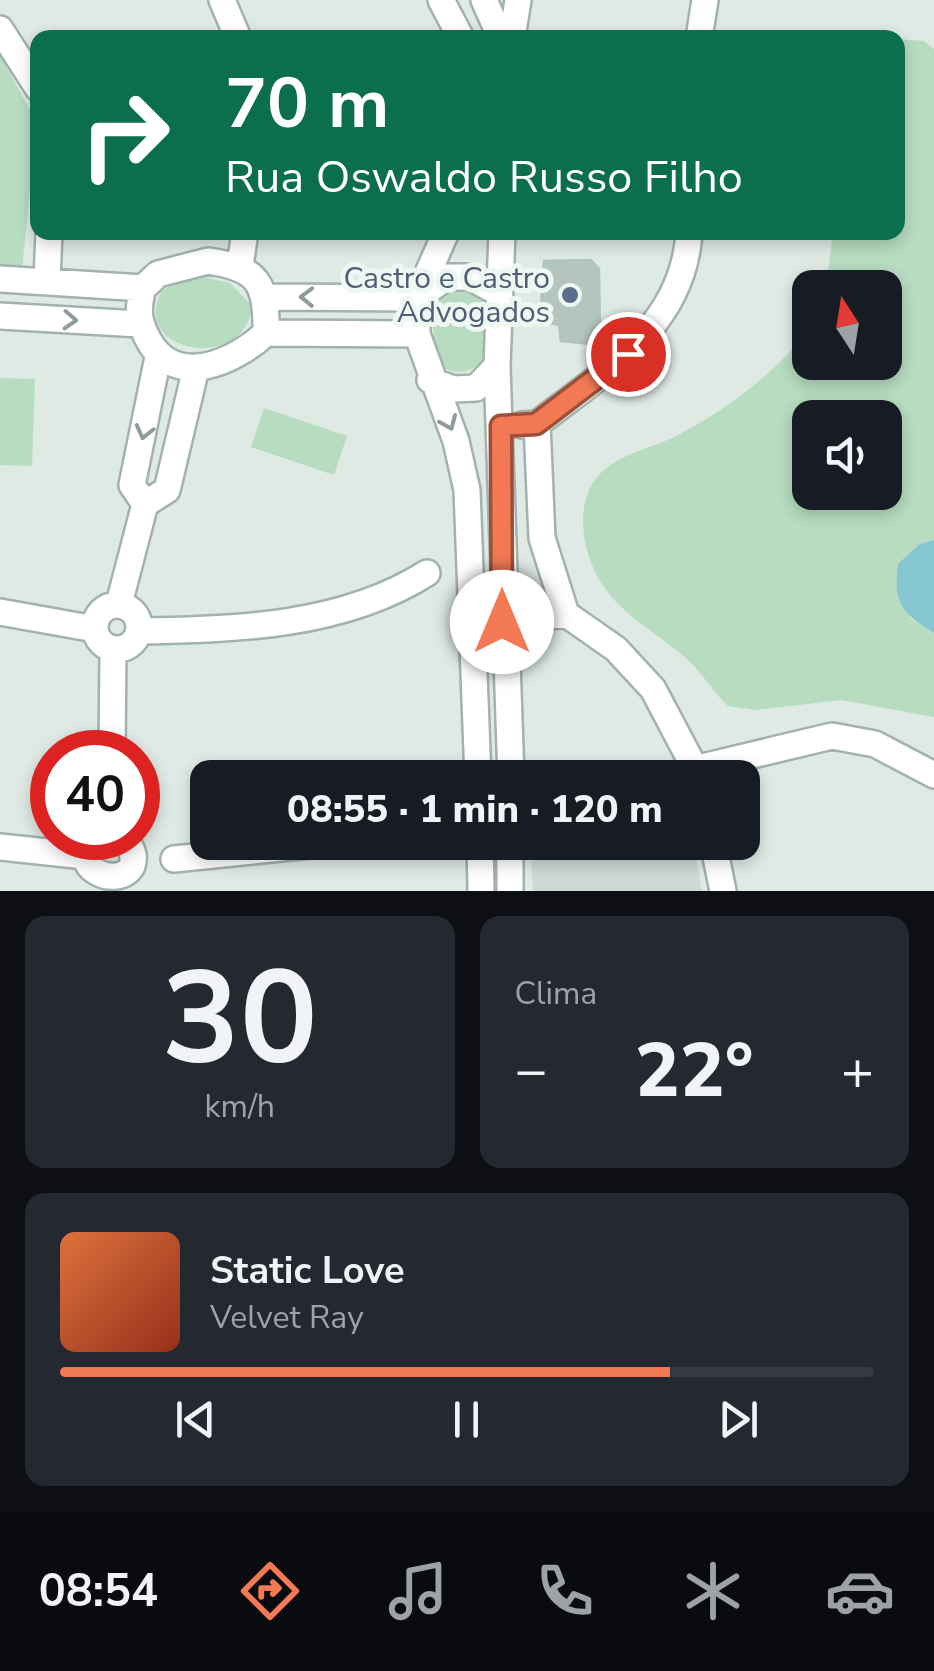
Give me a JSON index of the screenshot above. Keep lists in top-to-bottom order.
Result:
{
  "places": ["Castro e Castro Advogados"],
  "north": "top",
  "page": {
    "turn": ["70 m", "Rua Oswaldo Russo Filho"],
    "limit": "40",
    "trip": "08:55 · 1 min · 120 m",
    "tile": [
      ["30", "km/h"],
      "Clima"
    ],
    "heat": ["−", "22°", "+"],
    "song": ["Static Love", "Velvet Ray"],
    "tabs": "08:54"
  }
}
